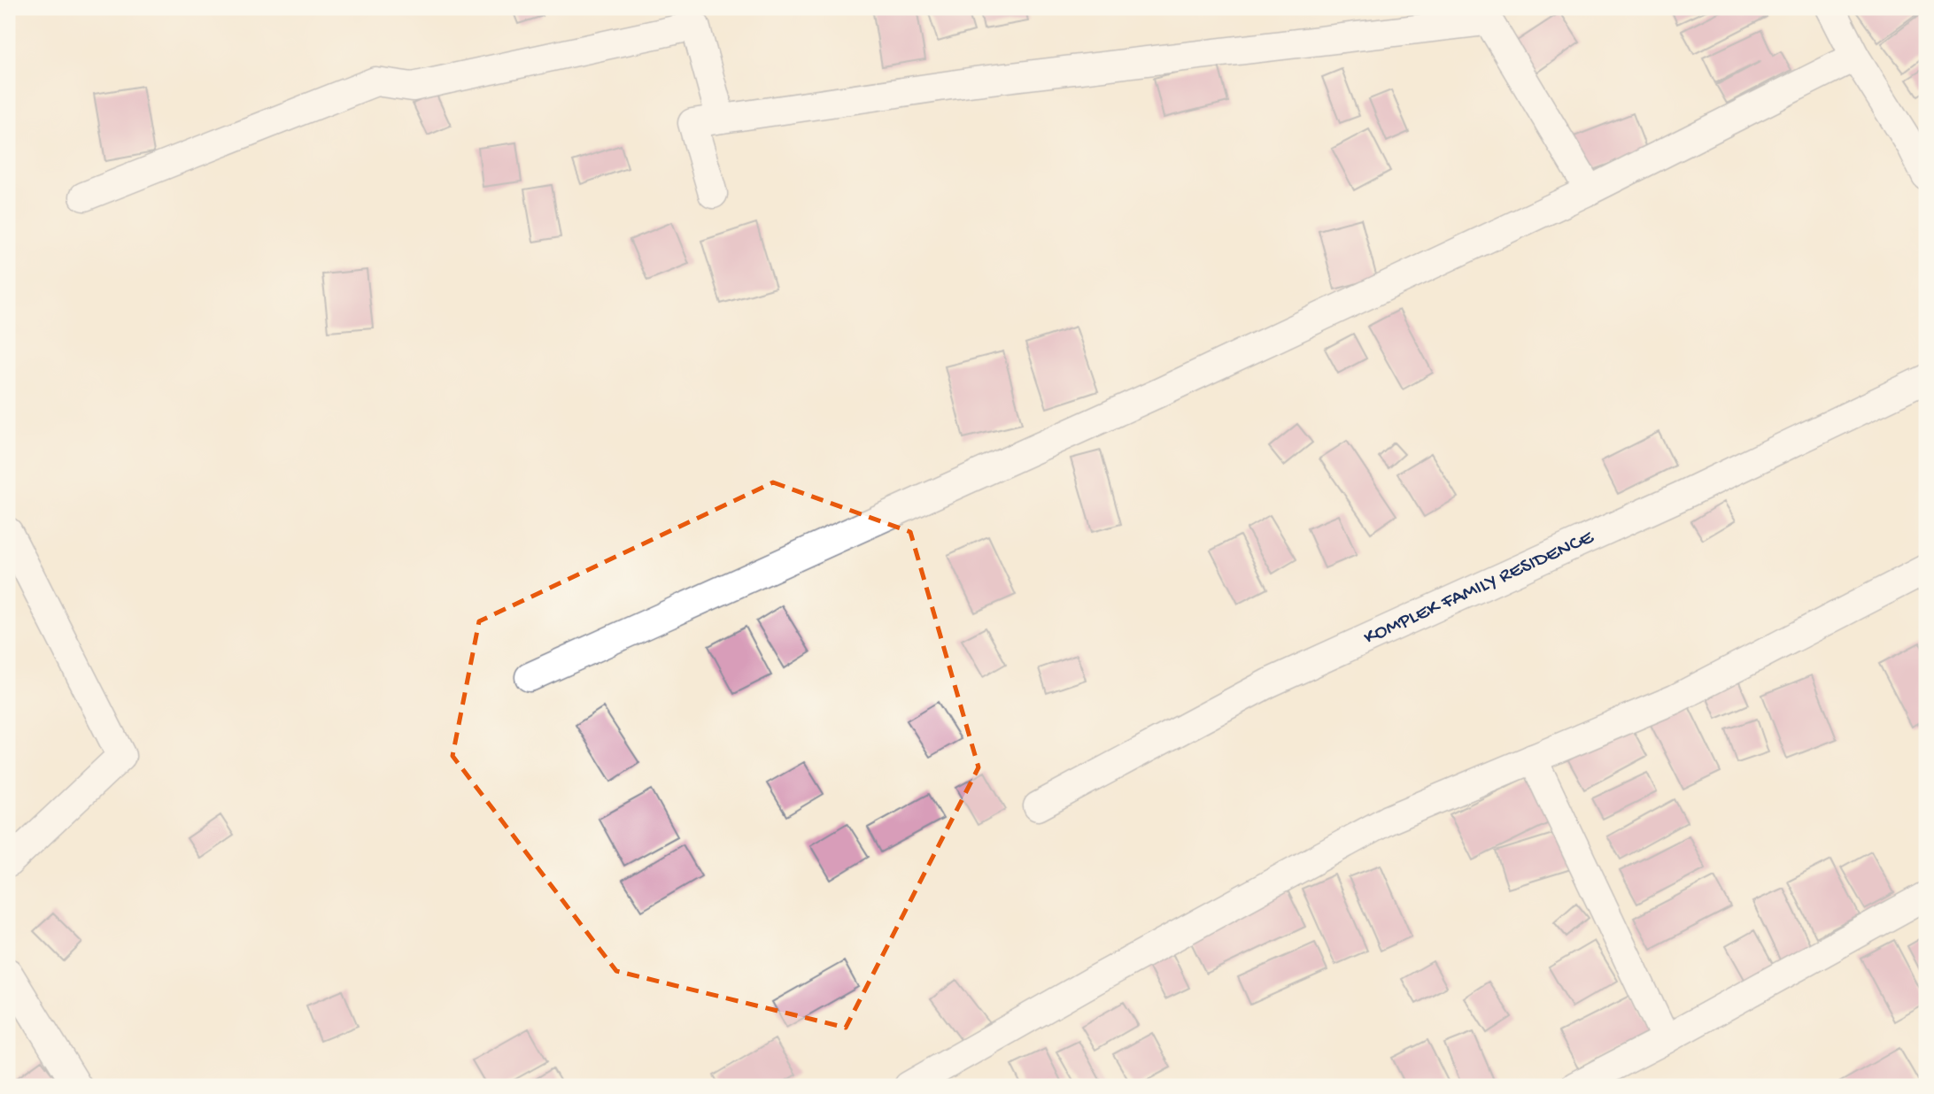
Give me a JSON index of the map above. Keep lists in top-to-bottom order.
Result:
{
  "streets": {
    "street": ["KOMPLEK FAMILY RESIDENCE"]
  }
}
